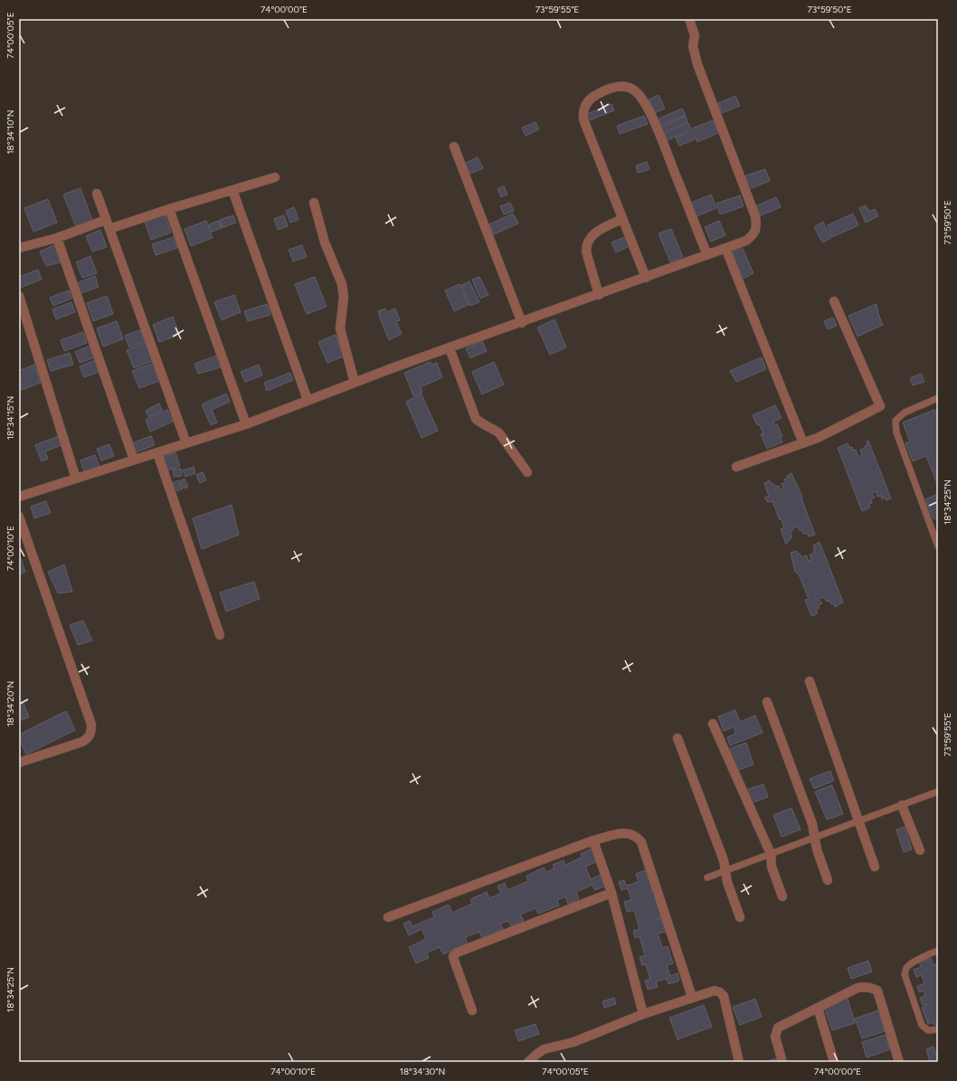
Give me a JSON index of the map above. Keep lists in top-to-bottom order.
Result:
{
  "coordinates": [
    "74°00'00\"E",
    "73°59'55\"E",
    "73°59'50\"E",
    "74°00'05\"E",
    "18°34'10\"N",
    "18°34'15\"N",
    "18°34'25\"N",
    "74°00'10\"E",
    "18°34'20\"N",
    "18°34'30\"N"
  ]
}
